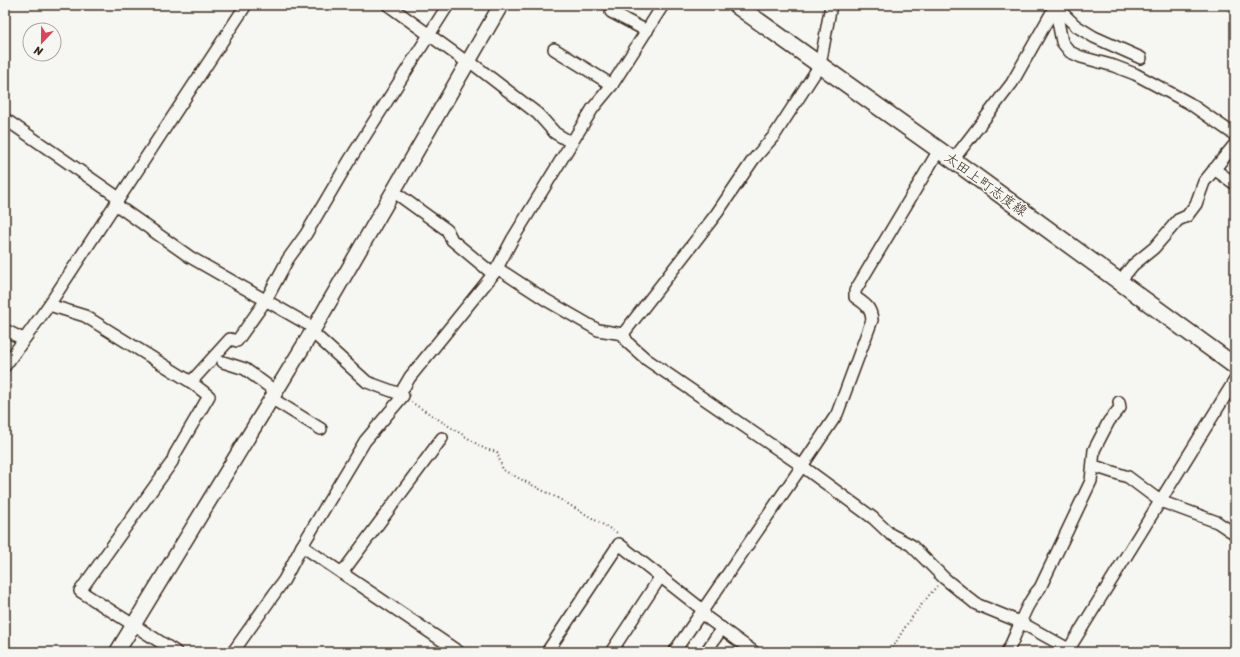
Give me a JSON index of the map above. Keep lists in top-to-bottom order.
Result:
{
  "streets": {
    "main road": ["太田上町志度線"]
  },
  "north": "bottom"
}
